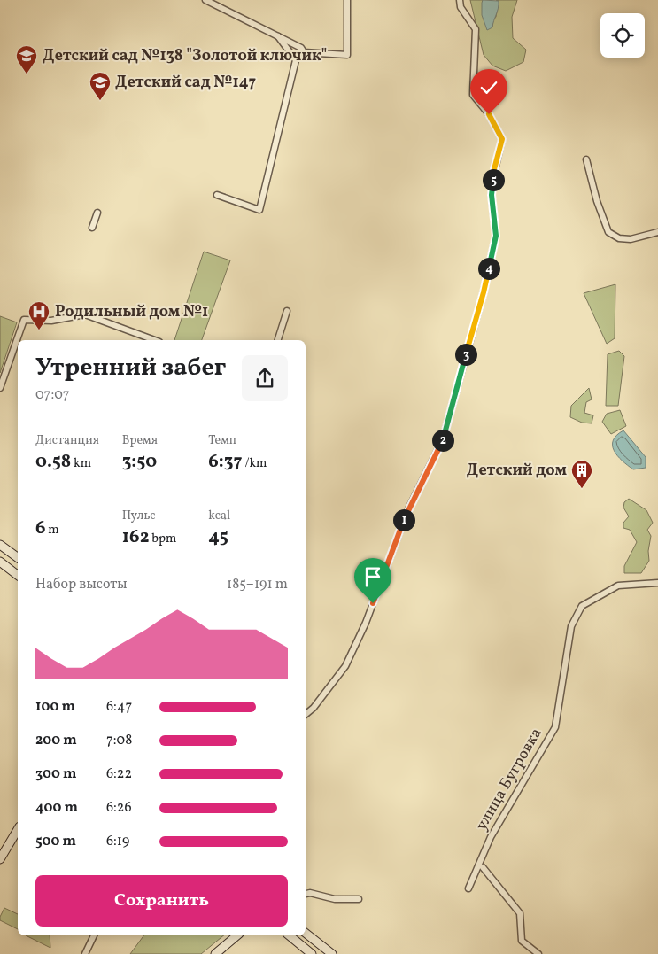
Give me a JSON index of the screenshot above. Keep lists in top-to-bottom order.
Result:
{
  "streets": {
    "street": ["улица Бугровка"]
  },
  "places": {
    "school or university": ["Детский сад №138 \"Золотой ключик\"", "Детский сад №147"],
    "hospital": ["Родильный дом №1"],
    "building": ["Детский дом"]
  },
  "page": {
    "pins": [
      "5",
      "4",
      "3",
      "2",
      "1"
    ],
    "heading": ["Утренний забег", "07:07"],
    "stats": [
      ["Дистанция", "0.58 km"],
      ["Время", "3:50"],
      ["Темп", "6:37 /km"],
      ["6 m"],
      ["Пульс", "162 bpm"],
      ["kcal", "45"]
    ],
    "chart": ["Набор высоты", "185–191 m"],
    "list": [
      {
        "name": "100 m",
        "note": "6:47"
      },
      {
        "name": "200 m",
        "note": "7:08"
      },
      {
        "name": "300 m",
        "note": "6:22"
      },
      {
        "name": "400 m",
        "note": "6:26"
      },
      {
        "name": "500 m",
        "note": "6:19"
      }
    ],
    "buttons": "Сохранить"
  }
}
